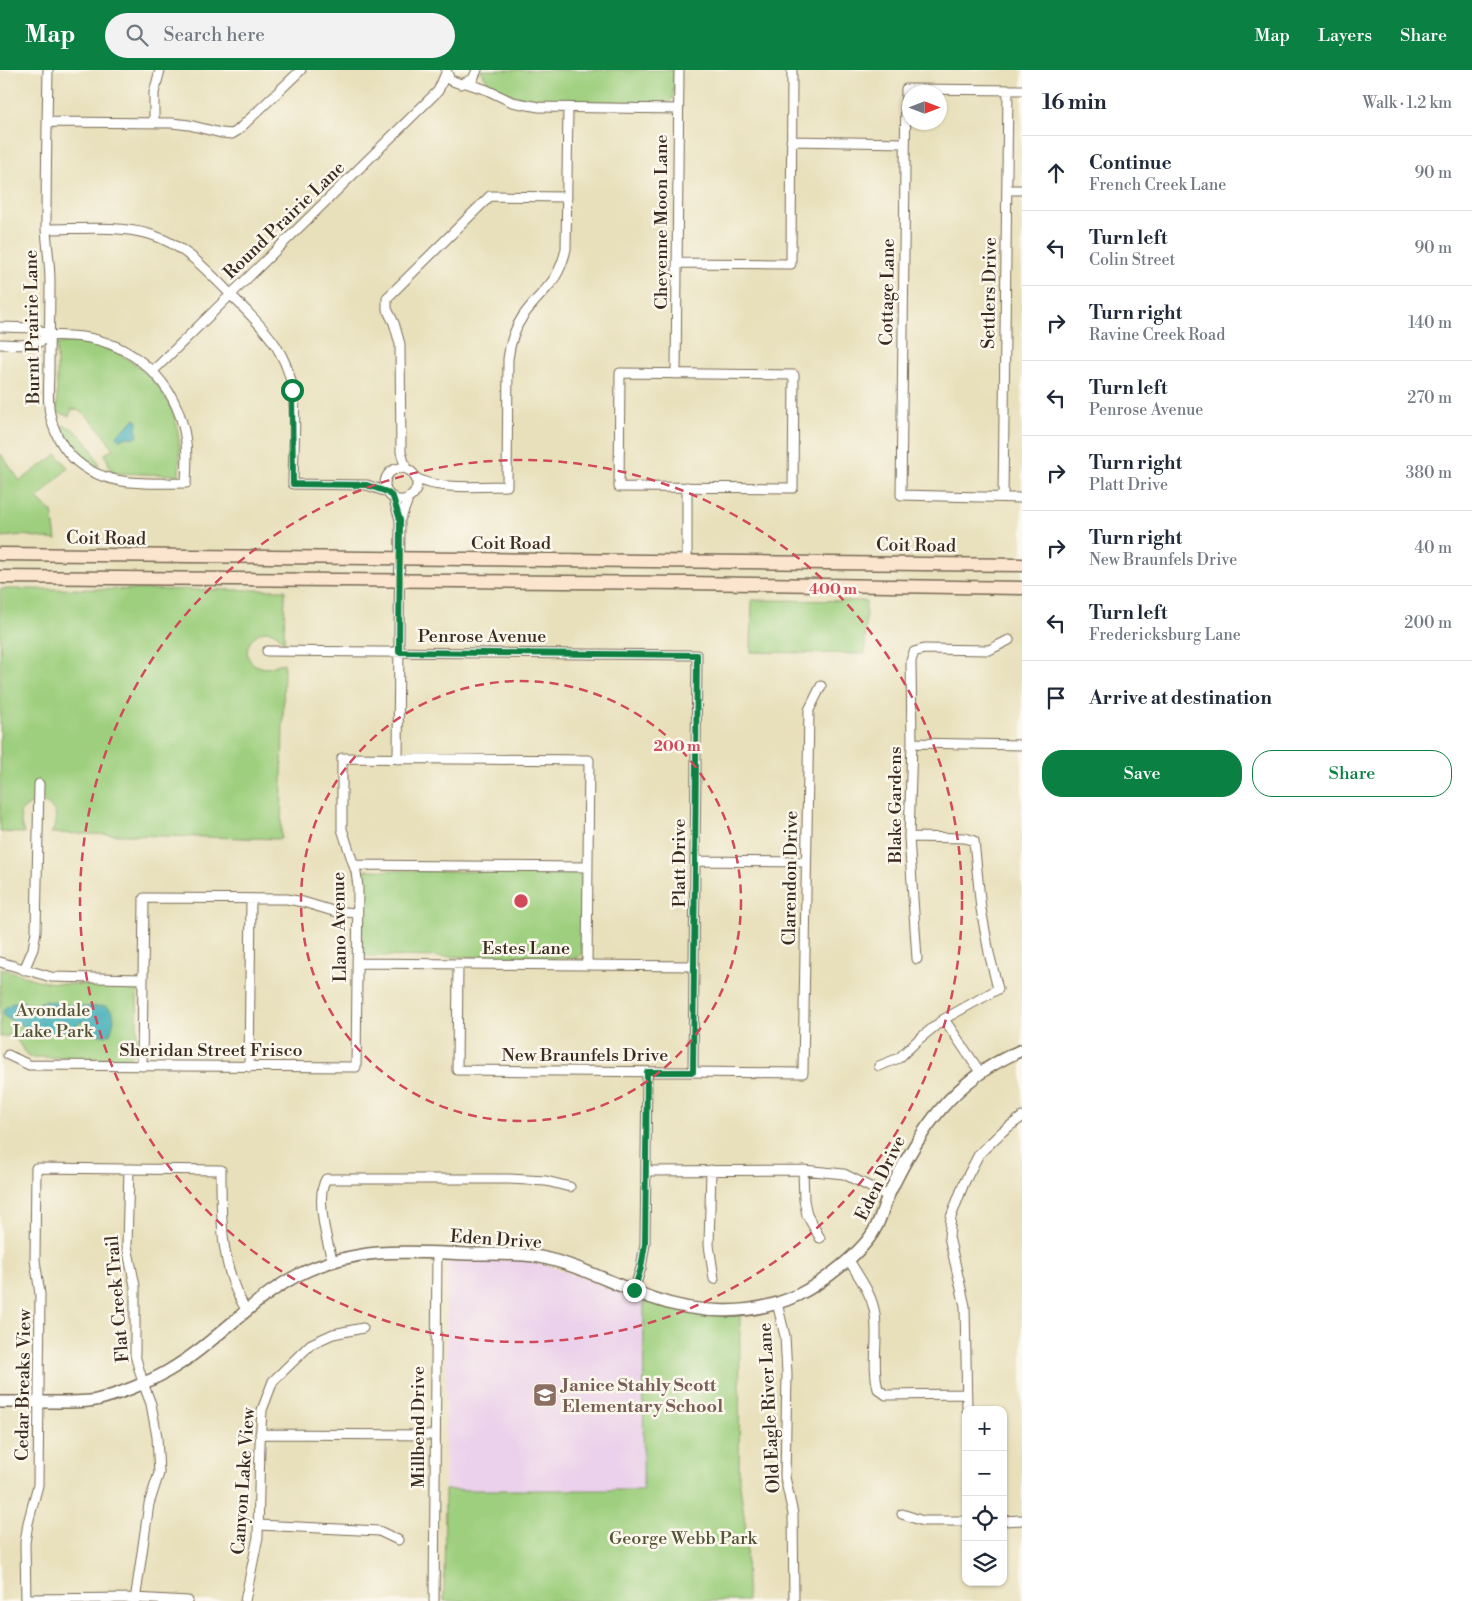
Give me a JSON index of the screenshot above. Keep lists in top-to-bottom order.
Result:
{
  "streets": {
    "main road": ["Coit Road"],
    "street": [
      "Round Prairie Lane",
      "Cheyenne Moon Lane",
      "Cottage Lane",
      "Settlers Drive",
      "Burnt Prairie Lane",
      "Penrose Avenue",
      "Blake Gardens",
      "Platt Drive",
      "Clarendon Drive",
      "Llano Avenue",
      "Estes Lane",
      "Sheridan Street Frisco",
      "New Braunfels Drive",
      "Eden Drive",
      "Flat Creek Trail",
      "Cedar Breaks View",
      "Old Eagle River Lane",
      "Millbend Drive",
      "Canyon Lake View"
    ]
  },
  "crossings": [
    ["Round Prairie Lane", "Burnt Prairie Lane"],
    ["Cottage Lane", "Settlers Drive"],
    ["Penrose Avenue", "Platt Drive"],
    ["Platt Drive", "Estes Lane"],
    ["Platt Drive", "New Braunfels Drive"],
    ["Clarendon Drive", "New Braunfels Drive"],
    ["Llano Avenue", "Estes Lane"],
    ["Llano Avenue", "Sheridan Street Frisco"],
    ["Estes Lane", "New Braunfels Drive"],
    ["Eden Drive", "Flat Creek Trail"],
    ["Eden Drive", "Cedar Breaks View"],
    ["Eden Drive", "Old Eagle River Lane"],
    ["Eden Drive", "Millbend Drive"],
    ["Flat Creek Trail", "Cedar Breaks View"]
  ],
  "parks": ["Avondale Lake Park", "George Webb Park"],
  "places": {
    "school or university": ["Janice Stahly Scott Elementary School"]
  },
  "north": "right",
  "page": {
    "header": "Map",
    "search": "Search here",
    "nav": ["Map", "Layers", "Share"],
    "heading": ["16 min", "Walk · 1.2 km"],
    "list": [
      ["Continue", "French Creek Lane", "90 m"],
      ["Turn left", "Colin Street", "90 m"],
      ["Turn right", "Ravine Creek Road", "140 m"],
      ["Turn left", "Penrose Avenue", "270 m"],
      ["Turn right", "Platt Drive", "380 m"],
      ["Turn right", "New Braunfels Drive", "40 m"],
      ["Turn left", "Fredericksburg Lane", "200 m"],
      "Arrive at destination"
    ],
    "buttons": ["Save", "Share"],
    "map_buttons": ["+", "−"]
  },
  "rings": ["400 m", "200 m"]
}
